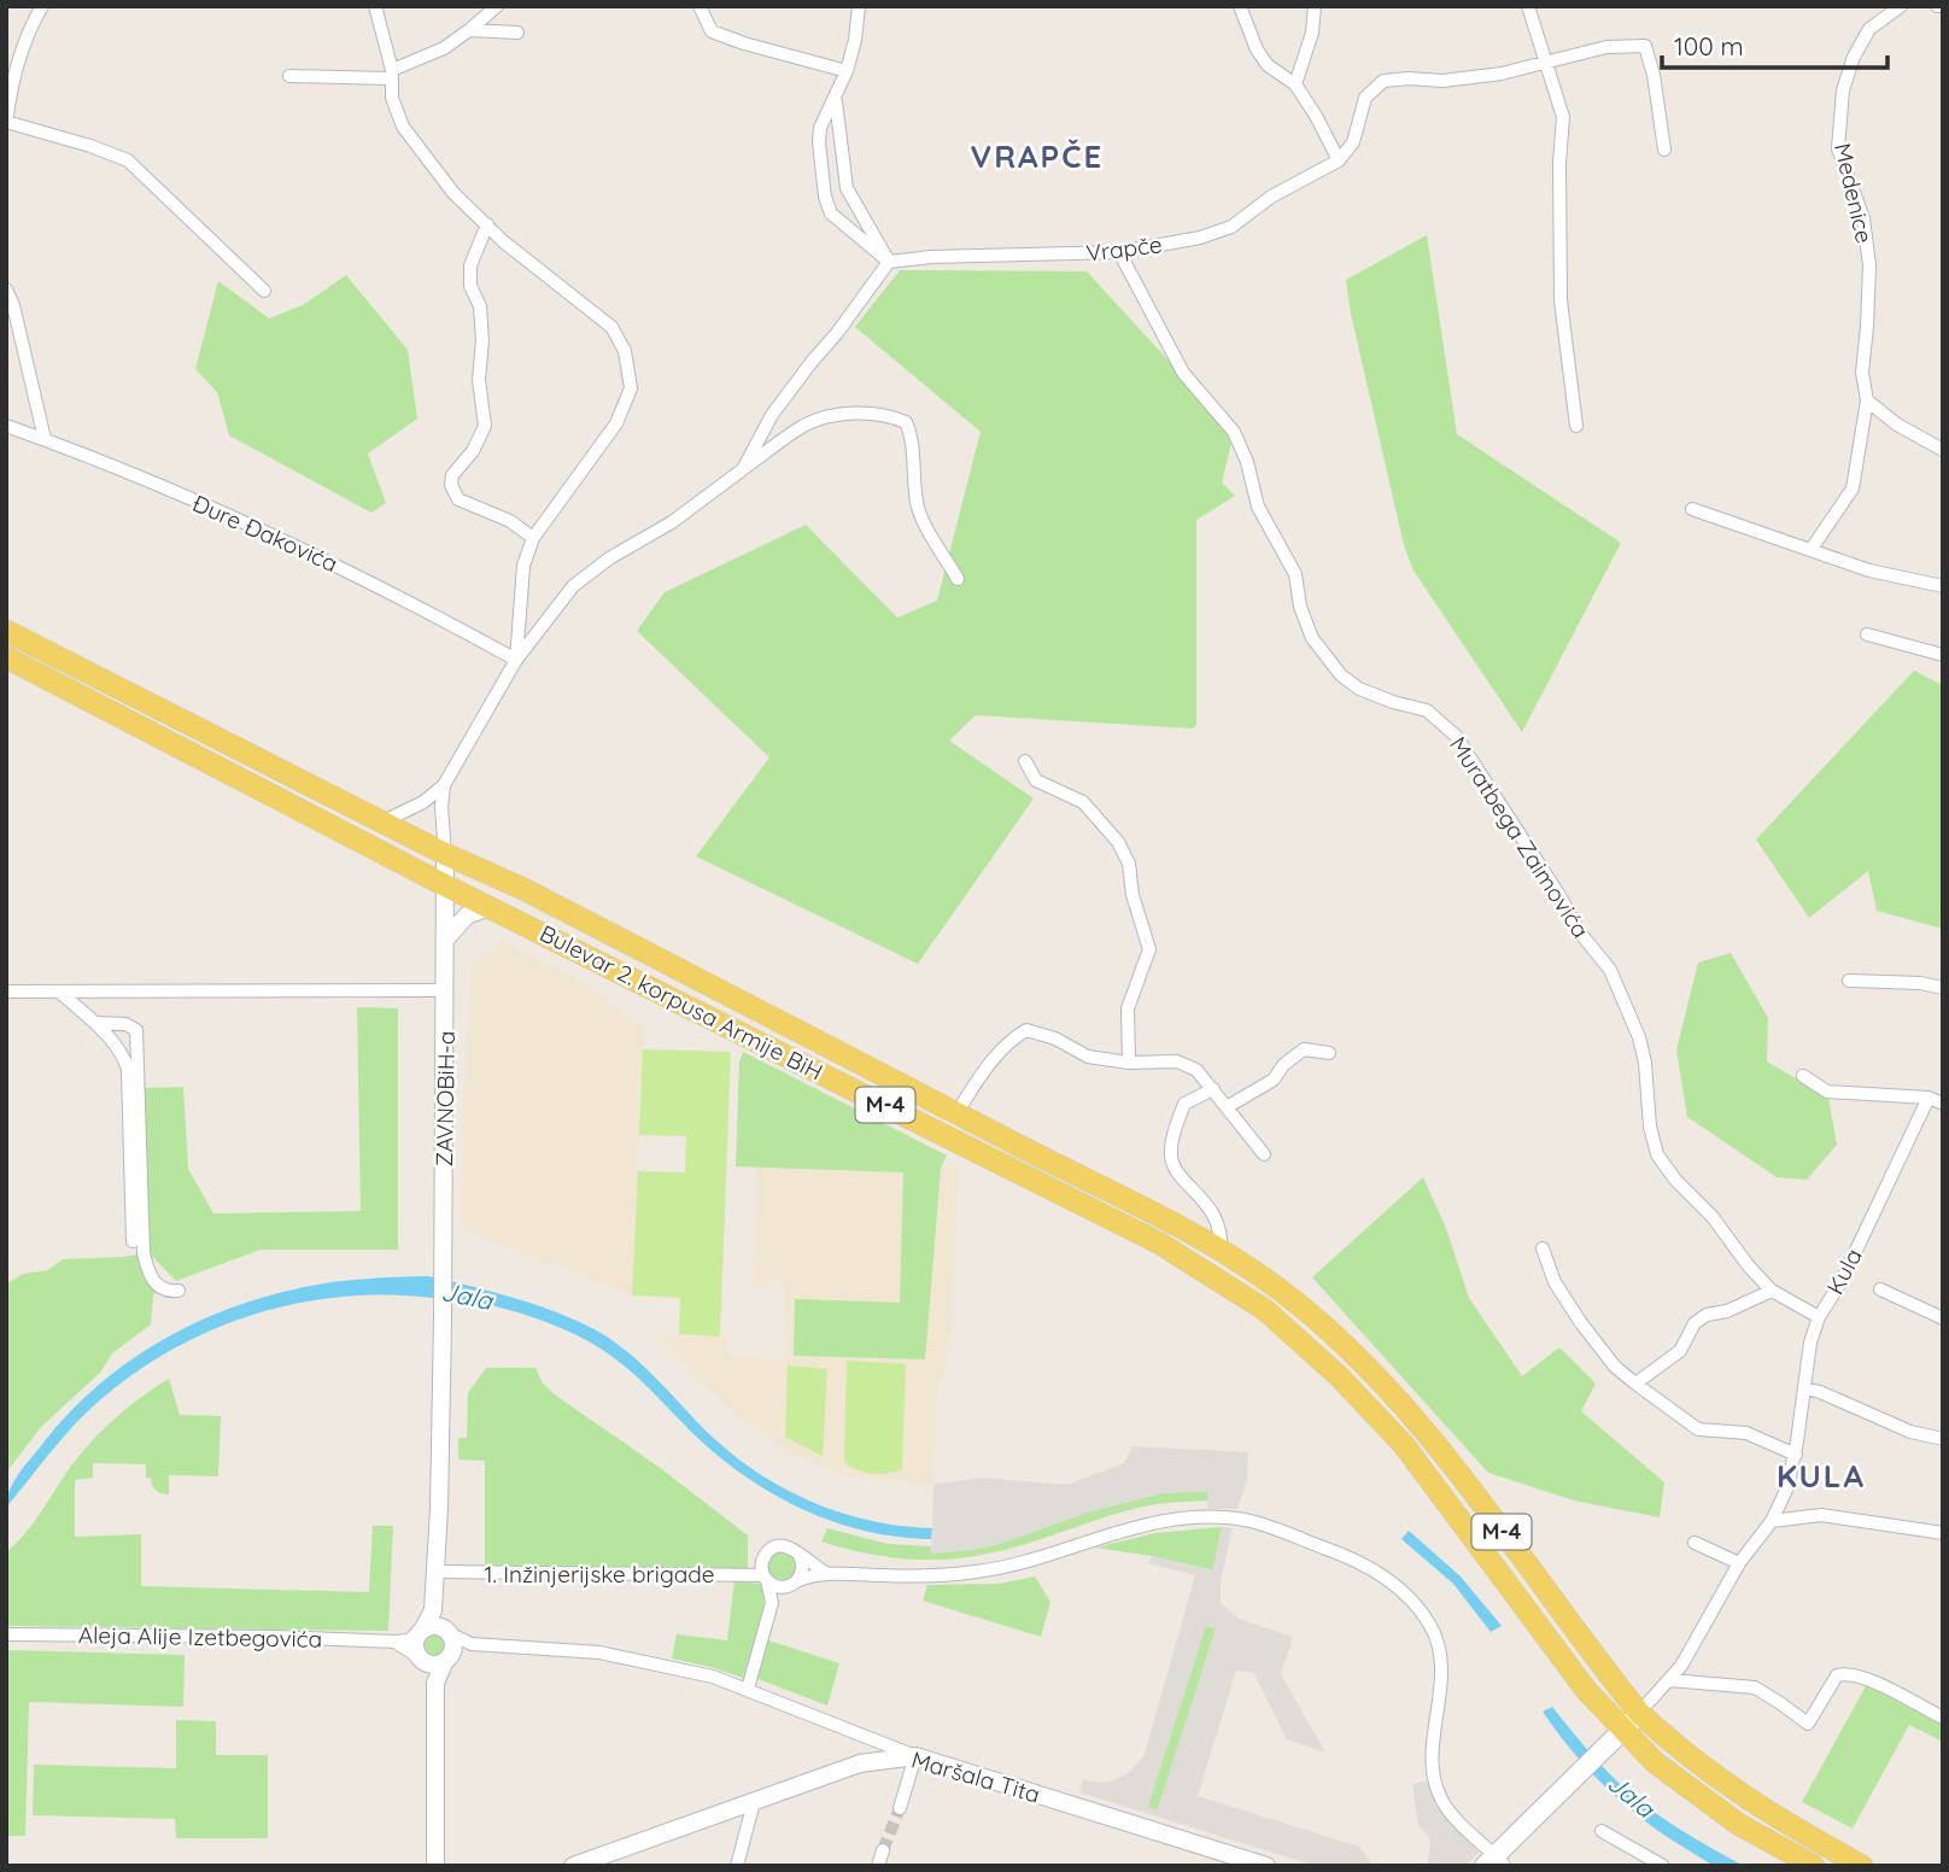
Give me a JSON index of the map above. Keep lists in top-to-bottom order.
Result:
{
  "streets": {
    "main road": ["Bulevar 2. korpusa Armije BiH", "M-4"],
    "street": [
      "Medenice",
      "Vrapče",
      "Đure Đakovića",
      "Muratbega Zaimovića",
      "ZAVNOBiH-a",
      "Kula",
      "1. Inžinjerijske brigade",
      "Aleja Alije Izetbegovića",
      "Maršala Tita"
    ]
  },
  "crossings": [
    ["Vrapče", "Muratbega Zaimovića"],
    ["Muratbega Zaimovića", "Kula"],
    ["Bulevar 2. korpusa Armije BiH", "M-4"],
    ["Bulevar 2. korpusa Armije BiH", "Kula"],
    ["ZAVNOBiH-a", "1. Inžinjerijske brigade"],
    ["M-4", "Kula"]
  ],
  "districts": ["VRAPČE", "KULA"],
  "water": ["Jala"],
  "scale_bar": "100 m"
}
